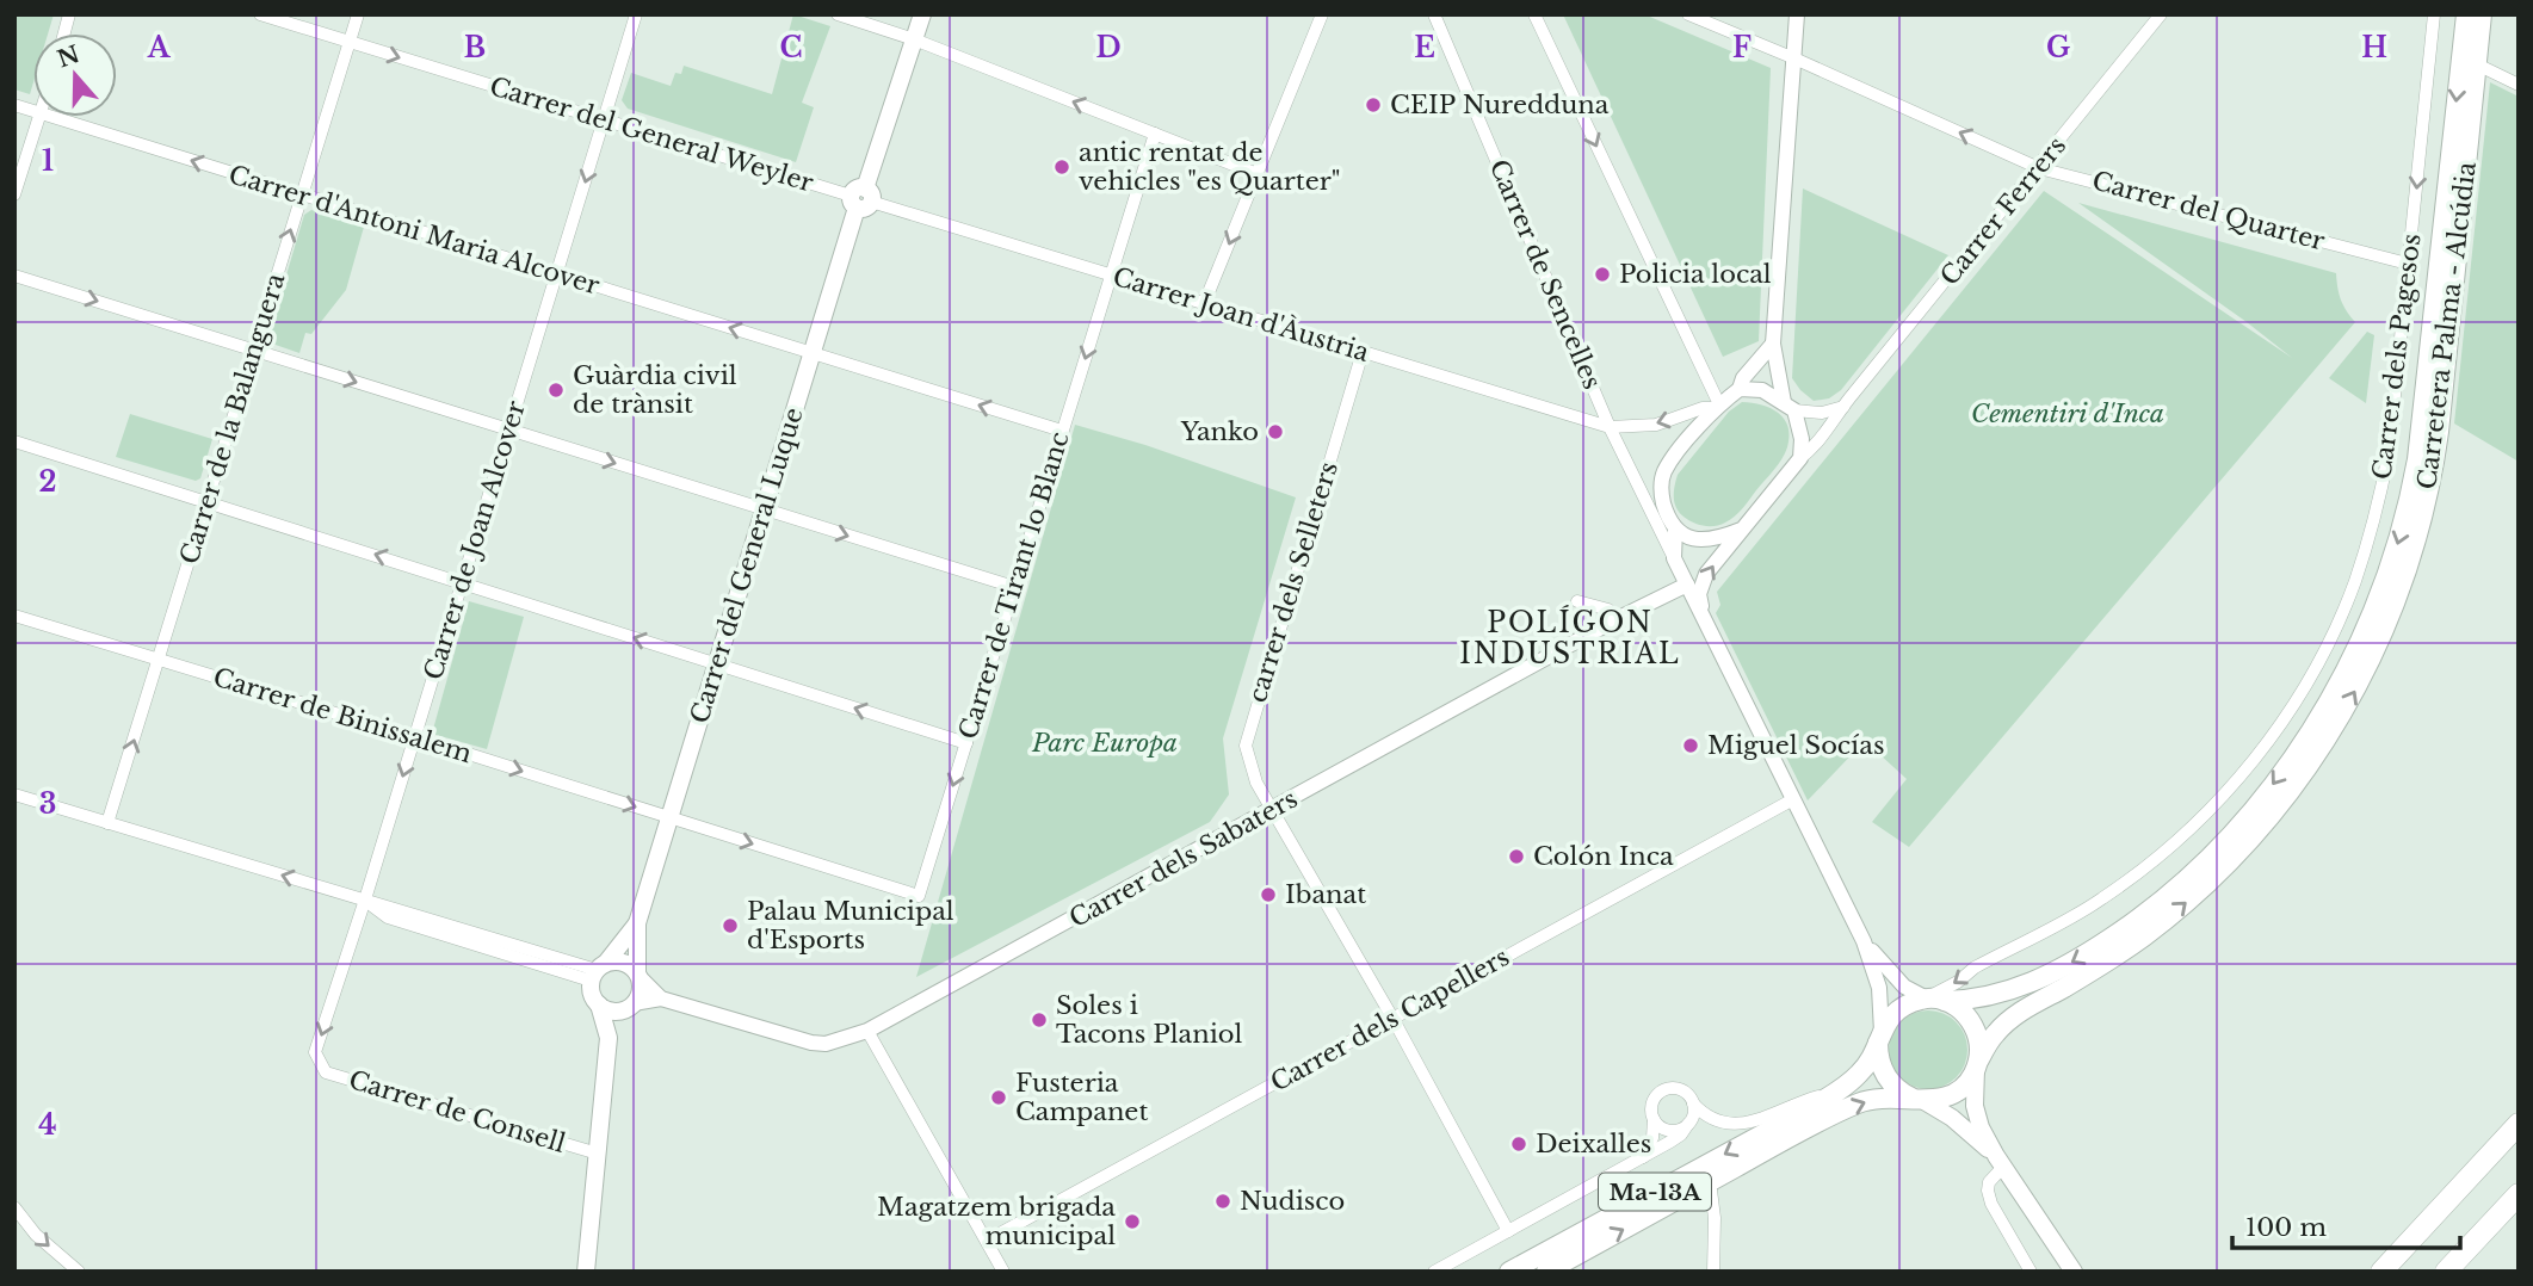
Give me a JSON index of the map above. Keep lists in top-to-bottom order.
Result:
{
  "streets": {
    "highway": ["Carretera Palma - Alcúdia", "Ma-13A"],
    "main road": ["Carrer del General Luque"],
    "street": [
      "Carrer del General Weyler",
      "Carrer Ferrers",
      "Carrer del Quarter",
      "Carrer d'Antoni Maria Alcover",
      "Carrer de Sencelles",
      "Carrer Joan d'Àustria",
      "Carrer dels Pagesos",
      "Carrer de la Balanguera",
      "Carrer de Joan Alcover",
      "carrer dels Selleters",
      "Carrer de Tirant lo Blanc",
      "Carrer de Binissalem",
      "Carrer dels Sabaters",
      "Carrer dels Capellers",
      "Carrer de Consell"
    ]
  },
  "crossings": [
    ["Carrer del General Weyler", "Carrer Joan d'Àustria"],
    ["Carrer del General Weyler", "Carrer de la Balanguera"],
    ["Carrer del General Weyler", "Carrer de Joan Alcover"],
    ["Carrer del General Weyler", "Carrer del General Luque"],
    ["Carrer Ferrers", "Carrer del Quarter"],
    ["Carrer Ferrers", "Carrer de Sencelles"],
    ["Carrer Ferrers", "Carrer Joan d'Àustria"],
    ["Carrer del Quarter", "Carrer dels Pagesos"],
    ["Carrer d'Antoni Maria Alcover", "Carrer de la Balanguera"],
    ["Carrer d'Antoni Maria Alcover", "Carrer de Joan Alcover"],
    ["Carrer d'Antoni Maria Alcover", "Carrer del General Luque"],
    ["Carrer d'Antoni Maria Alcover", "Carrer de Tirant lo Blanc"],
    ["Carrer de Sencelles", "Carrer Joan d'Àustria"],
    ["Carrer de Sencelles", "Carretera Palma - Alcúdia"],
    ["Carrer de Sencelles", "Carrer dels Pagesos"],
    ["Carrer de Sencelles", "Carrer dels Sabaters"],
    ["Carrer de Sencelles", "Carrer dels Capellers"],
    ["Carrer de Sencelles", "Ma-13A"],
    ["Carrer Joan d'Àustria", "Carrer del General Luque"],
    ["Carrer Joan d'Àustria", "carrer dels Selleters"],
    ["Carrer Joan d'Àustria", "Carrer de Tirant lo Blanc"],
    ["Carretera Palma - Alcúdia", "Carrer dels Pagesos"],
    ["Carretera Palma - Alcúdia", "Ma-13A"],
    ["Carrer dels Pagesos", "Ma-13A"],
    ["Carrer de la Balanguera", "Carrer de Binissalem"],
    ["Carrer de Joan Alcover", "Carrer de Binissalem"],
    ["Carrer de Joan Alcover", "Carrer de Consell"],
    ["Carrer del General Luque", "Carrer de Binissalem"],
    ["Carrer del General Luque", "Carrer dels Sabaters"],
    ["carrer dels Selleters", "Carrer dels Sabaters"],
    ["carrer dels Selleters", "Carrer dels Capellers"],
    ["Carrer de Tirant lo Blanc", "Carrer de Binissalem"]
  ],
  "one_way": [
    "Carrer del General Weyler",
    "Carrer del Quarter",
    "Carrer d'Antoni Maria Alcover",
    "Carrer dels Pagesos",
    "Carrer de la Balanguera",
    "Carrer de Joan Alcover",
    "Carrer de Tirant lo Blanc",
    "Carrer de Binissalem"
  ],
  "districts": ["POLÍGON INDUSTRIAL"],
  "parks": ["Cementiri d'Inca", "Parc Europa"],
  "places": [
    "CEIP Nuredduna",
    "antic rentat de vehicles \"es Quarter\"",
    "Policia local",
    "Guàrdia civil de trànsit",
    "Yanko",
    "Miguel Socías",
    "Colón Inca",
    "Ibanat",
    "Palau Municipal d'Esports",
    "Soles i Tacons Planiol",
    "Fusteria Campanet",
    "Deixalles",
    "Nudisco",
    "Magatzem brigada municipal"
  ],
  "scale_bar": "100 m",
  "north": "top",
  "grid": {
    "columns": [
      "A",
      "B",
      "C",
      "D",
      "E",
      "F",
      "G",
      "H"
    ],
    "rows": [
      "1",
      "2",
      "3",
      "4"
    ]
  }
}
